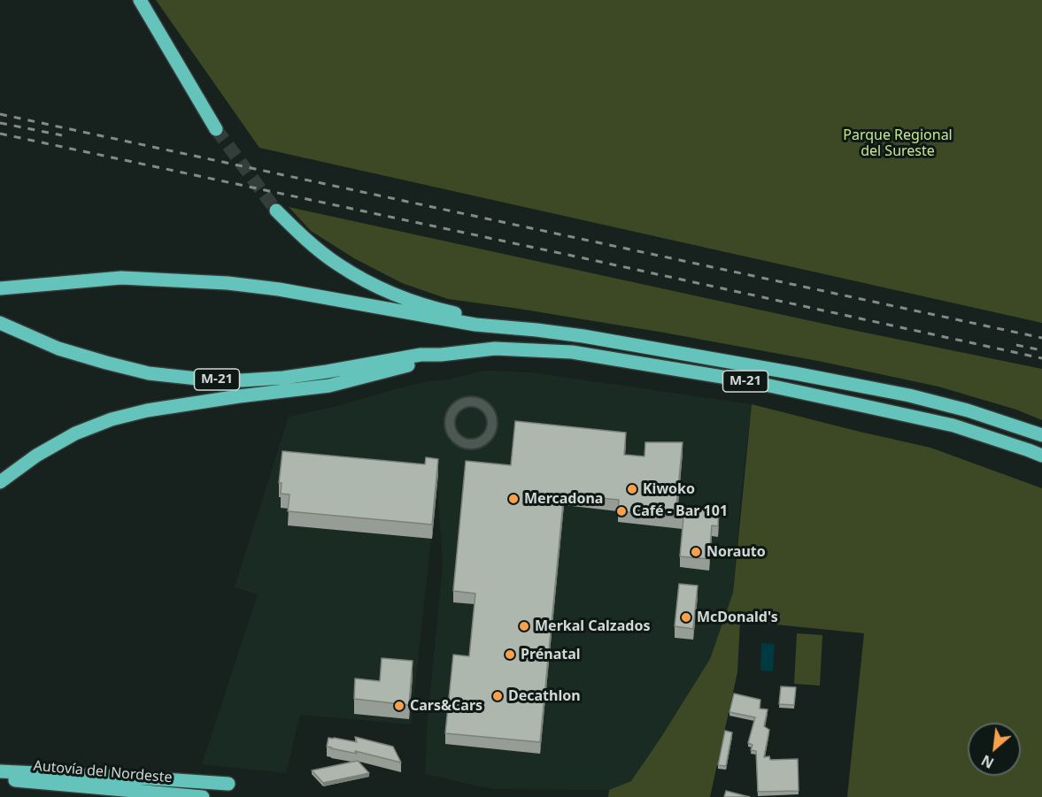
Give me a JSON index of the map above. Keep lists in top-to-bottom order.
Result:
{
  "streets": {
    "highway": ["M-21", "Autovía del Nordeste"]
  },
  "parks": ["Parque Regional del Sureste"],
  "places": [
    "Kiwoko",
    "Mercadona",
    "Café - Bar 101",
    "Norauto",
    "McDonald's",
    "Merkal Calzados",
    "Prénatal",
    "Decathlon",
    "Cars&Cars"
  ],
  "north": "bottom left"
}
